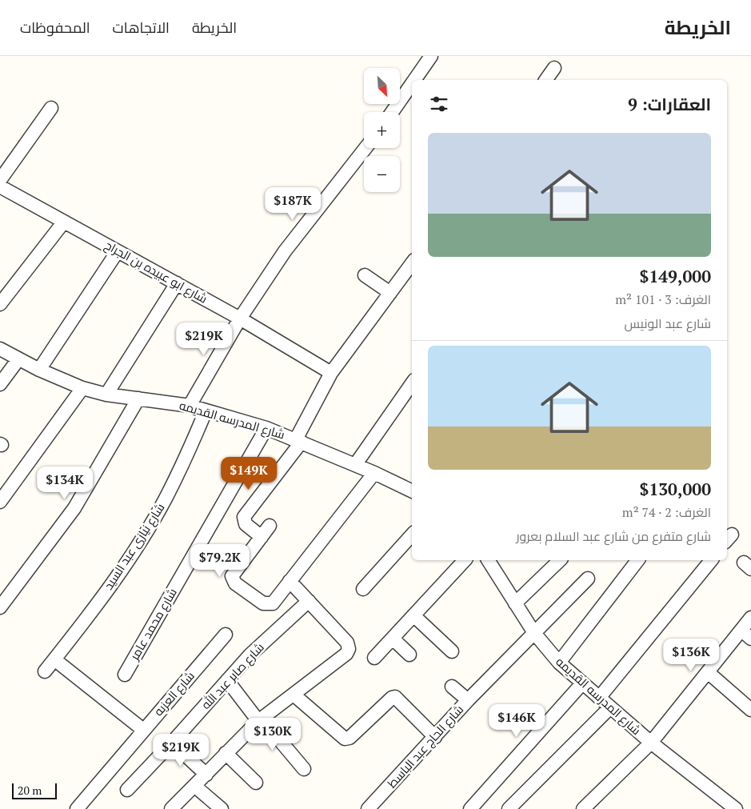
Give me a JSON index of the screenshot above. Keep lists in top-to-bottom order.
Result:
{
  "streets": {
    "street": [
      "شارع ابو عبيده بن الجراح",
      "شارع المدرسه القديمه",
      "شارع نيازى عبد السيد",
      "شارع محمد عامر",
      "شارع صابر عبد الله",
      "شارع العزبه",
      "شارع الحاج عبد الباسط"
    ]
  },
  "crossings": [
    ["شارع المدرسه القديمه", "شارع نيازى عبد السيد"],
    ["شارع المدرسه القديمه", "شارع محمد عامر"],
    ["شارع المدرسه القديمه", "شارع الحاج عبد الباسط"]
  ],
  "scale_bar": "20 m",
  "north": "bottom right",
  "page": {
    "header": "الخريطة",
    "nav": ["الخريطة", "الاتجاهات", "المحفوظات"],
    "map_buttons": ["+", "−"],
    "heading": "العقارات: 9",
    "list": [
      {
        "name": "$149,000",
        "note": "الغرف: 3 · 101 m² · شارع عبد الونيس"
      },
      {
        "name": "$130,000",
        "note": "الغرف: 2 · 74 m² · شارع متفرع من شارع عبد السلام بعرور"
      }
    ],
    "price": [
      "$187K",
      "$219K",
      "$149K",
      "$134K",
      "$79.2K",
      "$136K",
      "$146K",
      "$130K",
      "$219K"
    ],
    "scale": "20 m"
  }
}
